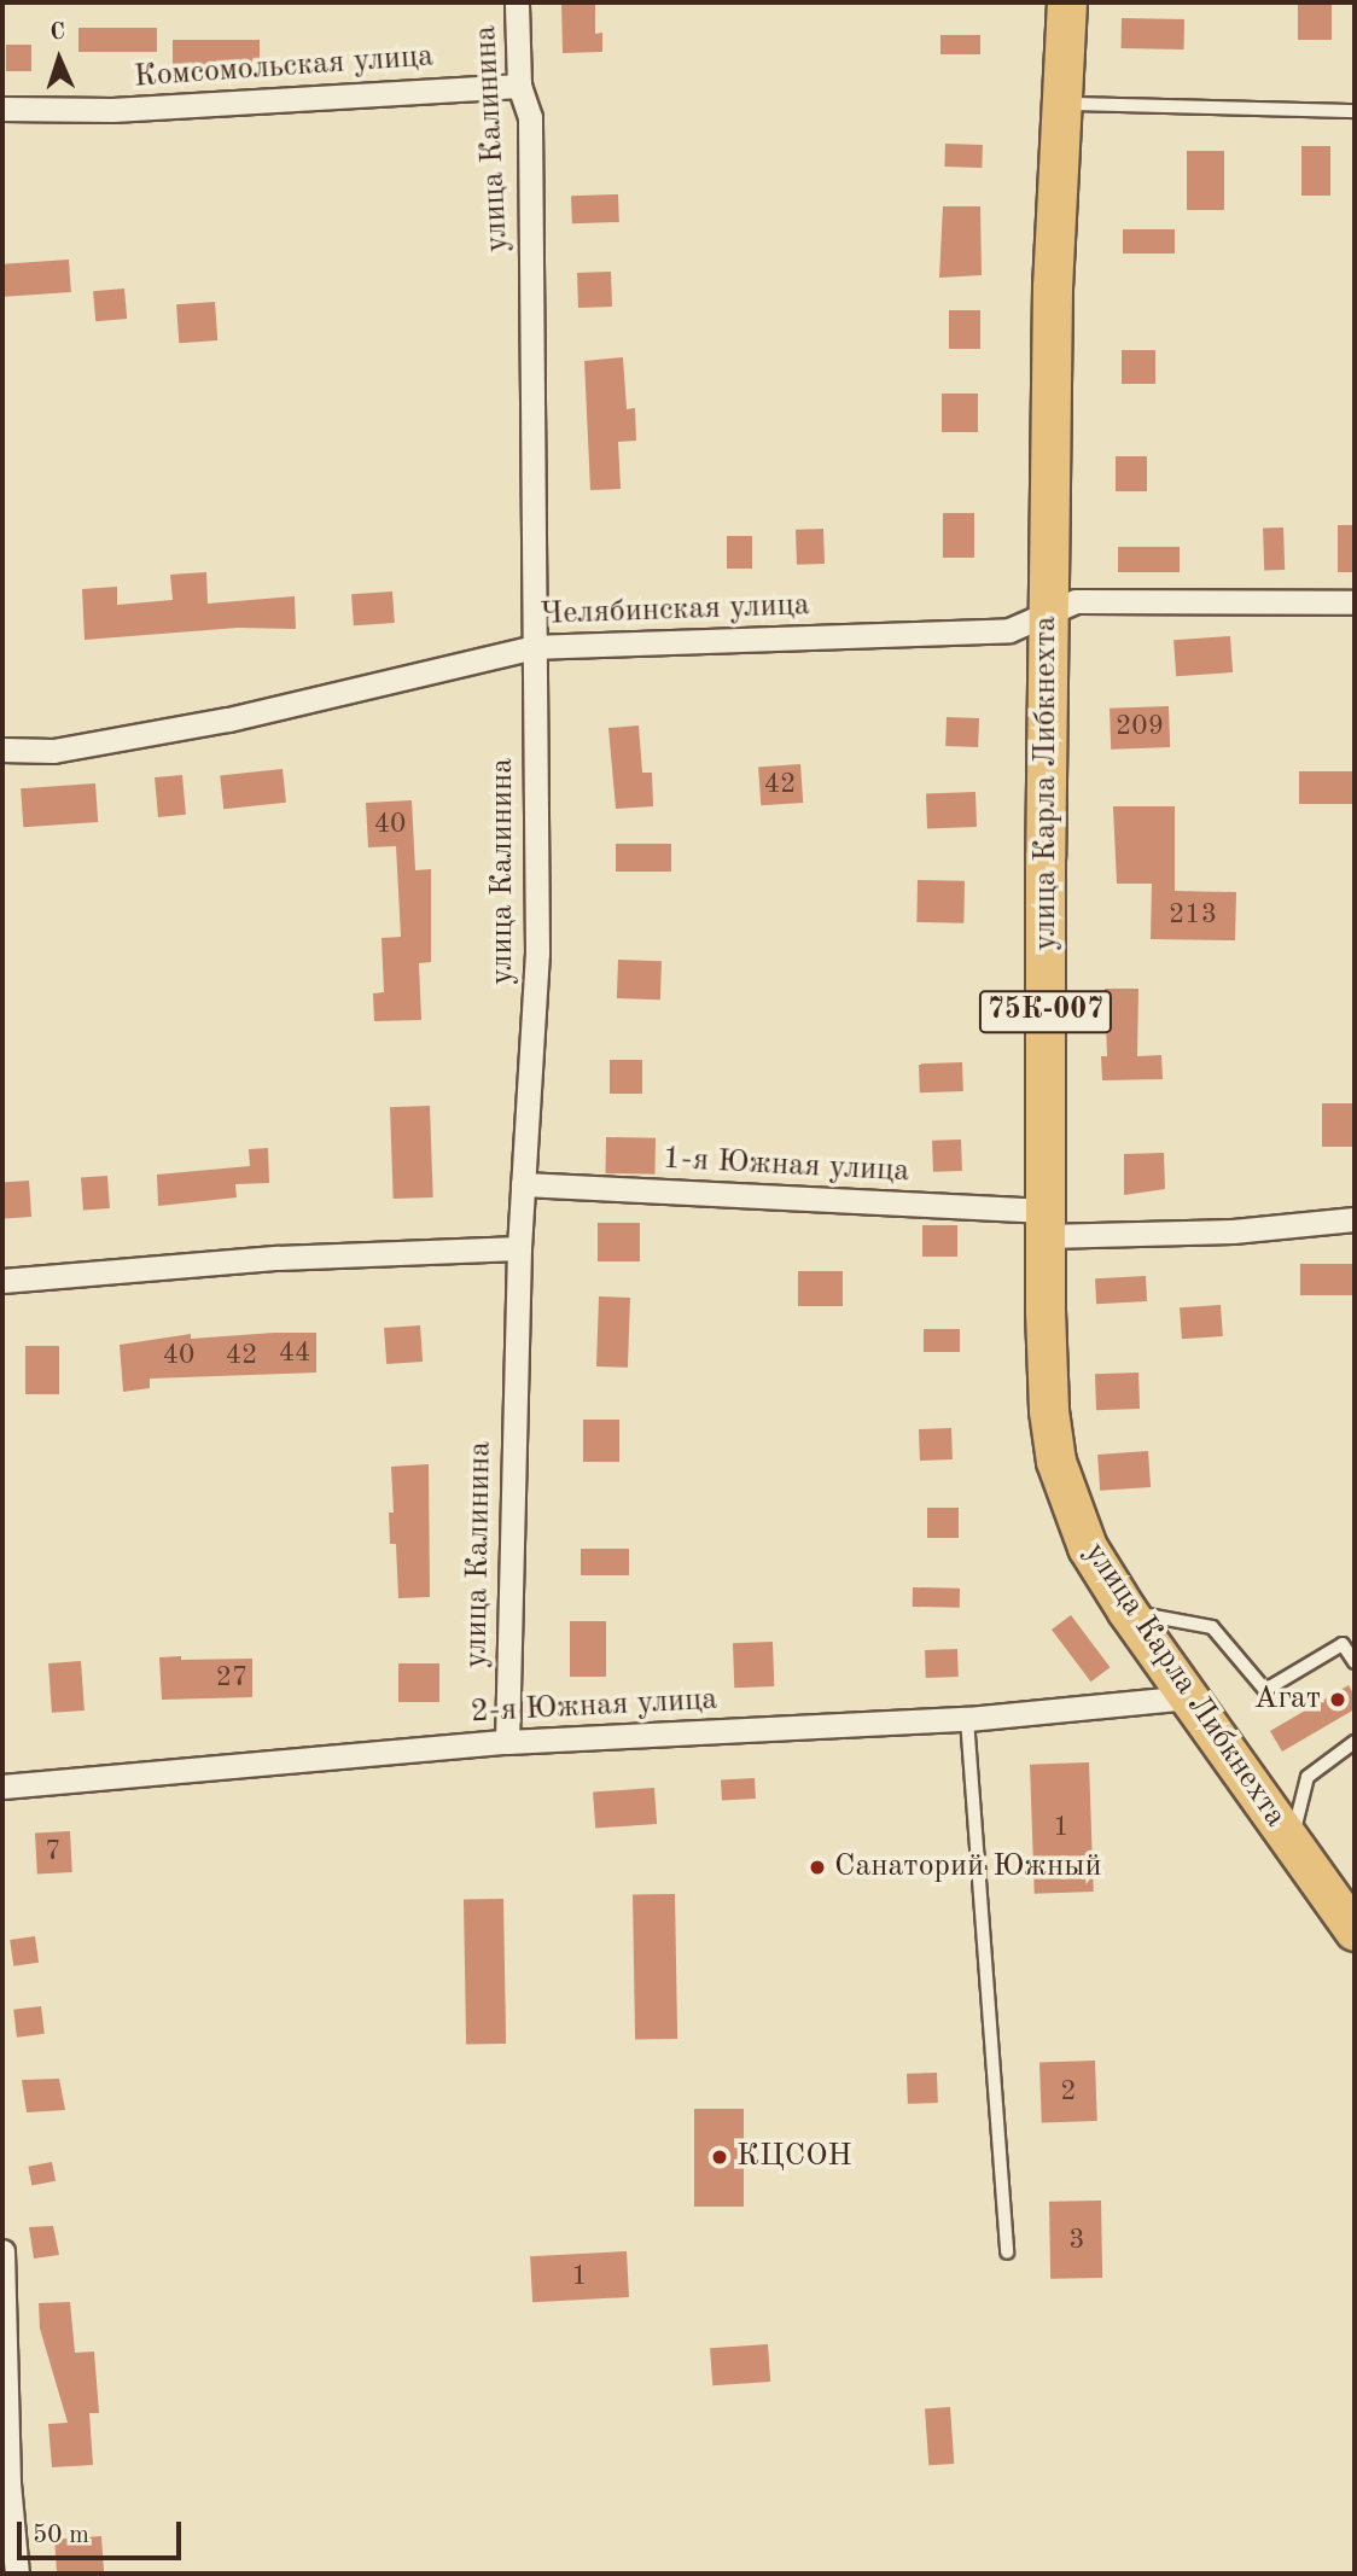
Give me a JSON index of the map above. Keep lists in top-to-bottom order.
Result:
{
  "streets": {
    "main road": ["улица Карла Либкнехта", "75К-007"],
    "street": [
      "Комсомольская улица",
      "улица Калинина",
      "Челябинская улица",
      "1-я Южная улица",
      "2-я Южная улица"
    ]
  },
  "crossings": [
    ["Комсомольская улица", "улица Калинина"],
    ["улица Калинина", "Челябинская улица"],
    ["улица Калинина", "1-я Южная улица"],
    ["улица Калинина", "2-я Южная улица"],
    ["Челябинская улица", "улица Карла Либкнехта"],
    ["улица Карла Либкнехта", "1-я Южная улица"],
    ["улица Карла Либкнехта", "2-я Южная улица"]
  ],
  "places": ["Агат", "Санаторий Южный", "КЦСОН"],
  "house_numbers": [
    "209",
    "42",
    "40",
    "213",
    "44",
    "40",
    "42",
    "27",
    "1",
    "7",
    "2",
    "3",
    "1"
  ],
  "scale_bar": "50 m",
  "north": "top"
}
